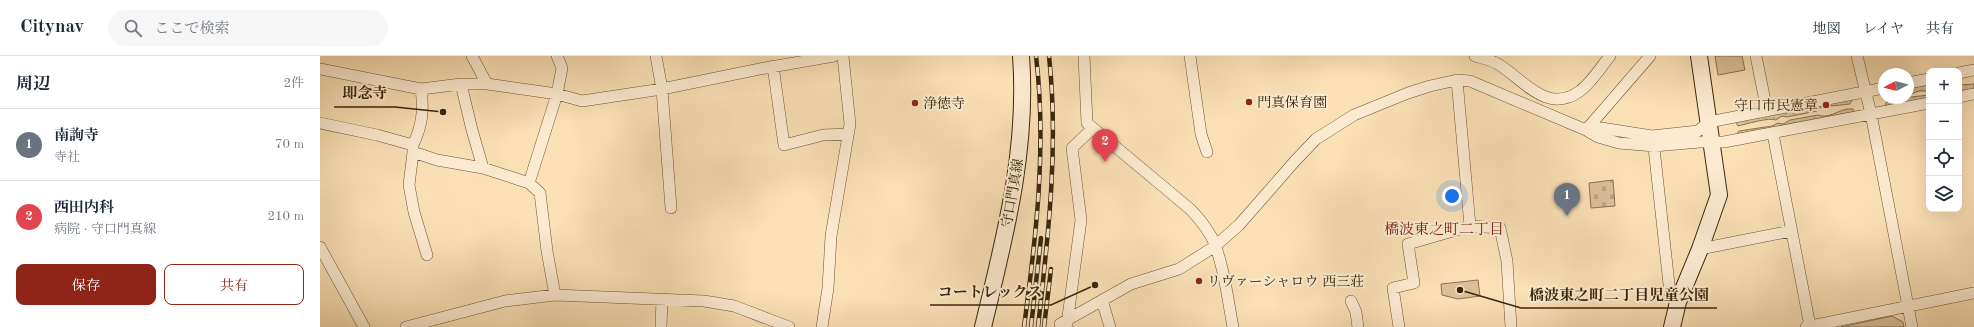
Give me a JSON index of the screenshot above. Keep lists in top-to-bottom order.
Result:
{
  "streets": {
    "street": ["守口門真線"]
  },
  "districts": ["橋波東之町二丁目"],
  "places": [
    "門真保育園",
    "浄徳寺",
    "守口市民憲章",
    "即念寺",
    "リヴァーシャロウ 西三荘",
    "コートレックス",
    "橋波東之町二丁目児童公園"
  ],
  "north": "left",
  "page": {
    "header": "Citynav",
    "search": "ここで検索",
    "nav": ["地図", "レイヤ", "共有"],
    "heading": ["周辺", "2件"],
    "map_buttons": ["+", "−"],
    "list": [
      {
        "mark": "1",
        "name": "南詢寺",
        "note": "寺社",
        "value": "70 m"
      },
      {
        "mark": "2",
        "name": "西田内科",
        "note": "病院 · 守口門真線",
        "value": "210 m"
      }
    ],
    "pins": ["2", "1"],
    "buttons": ["保存", "共有"]
  }
}
